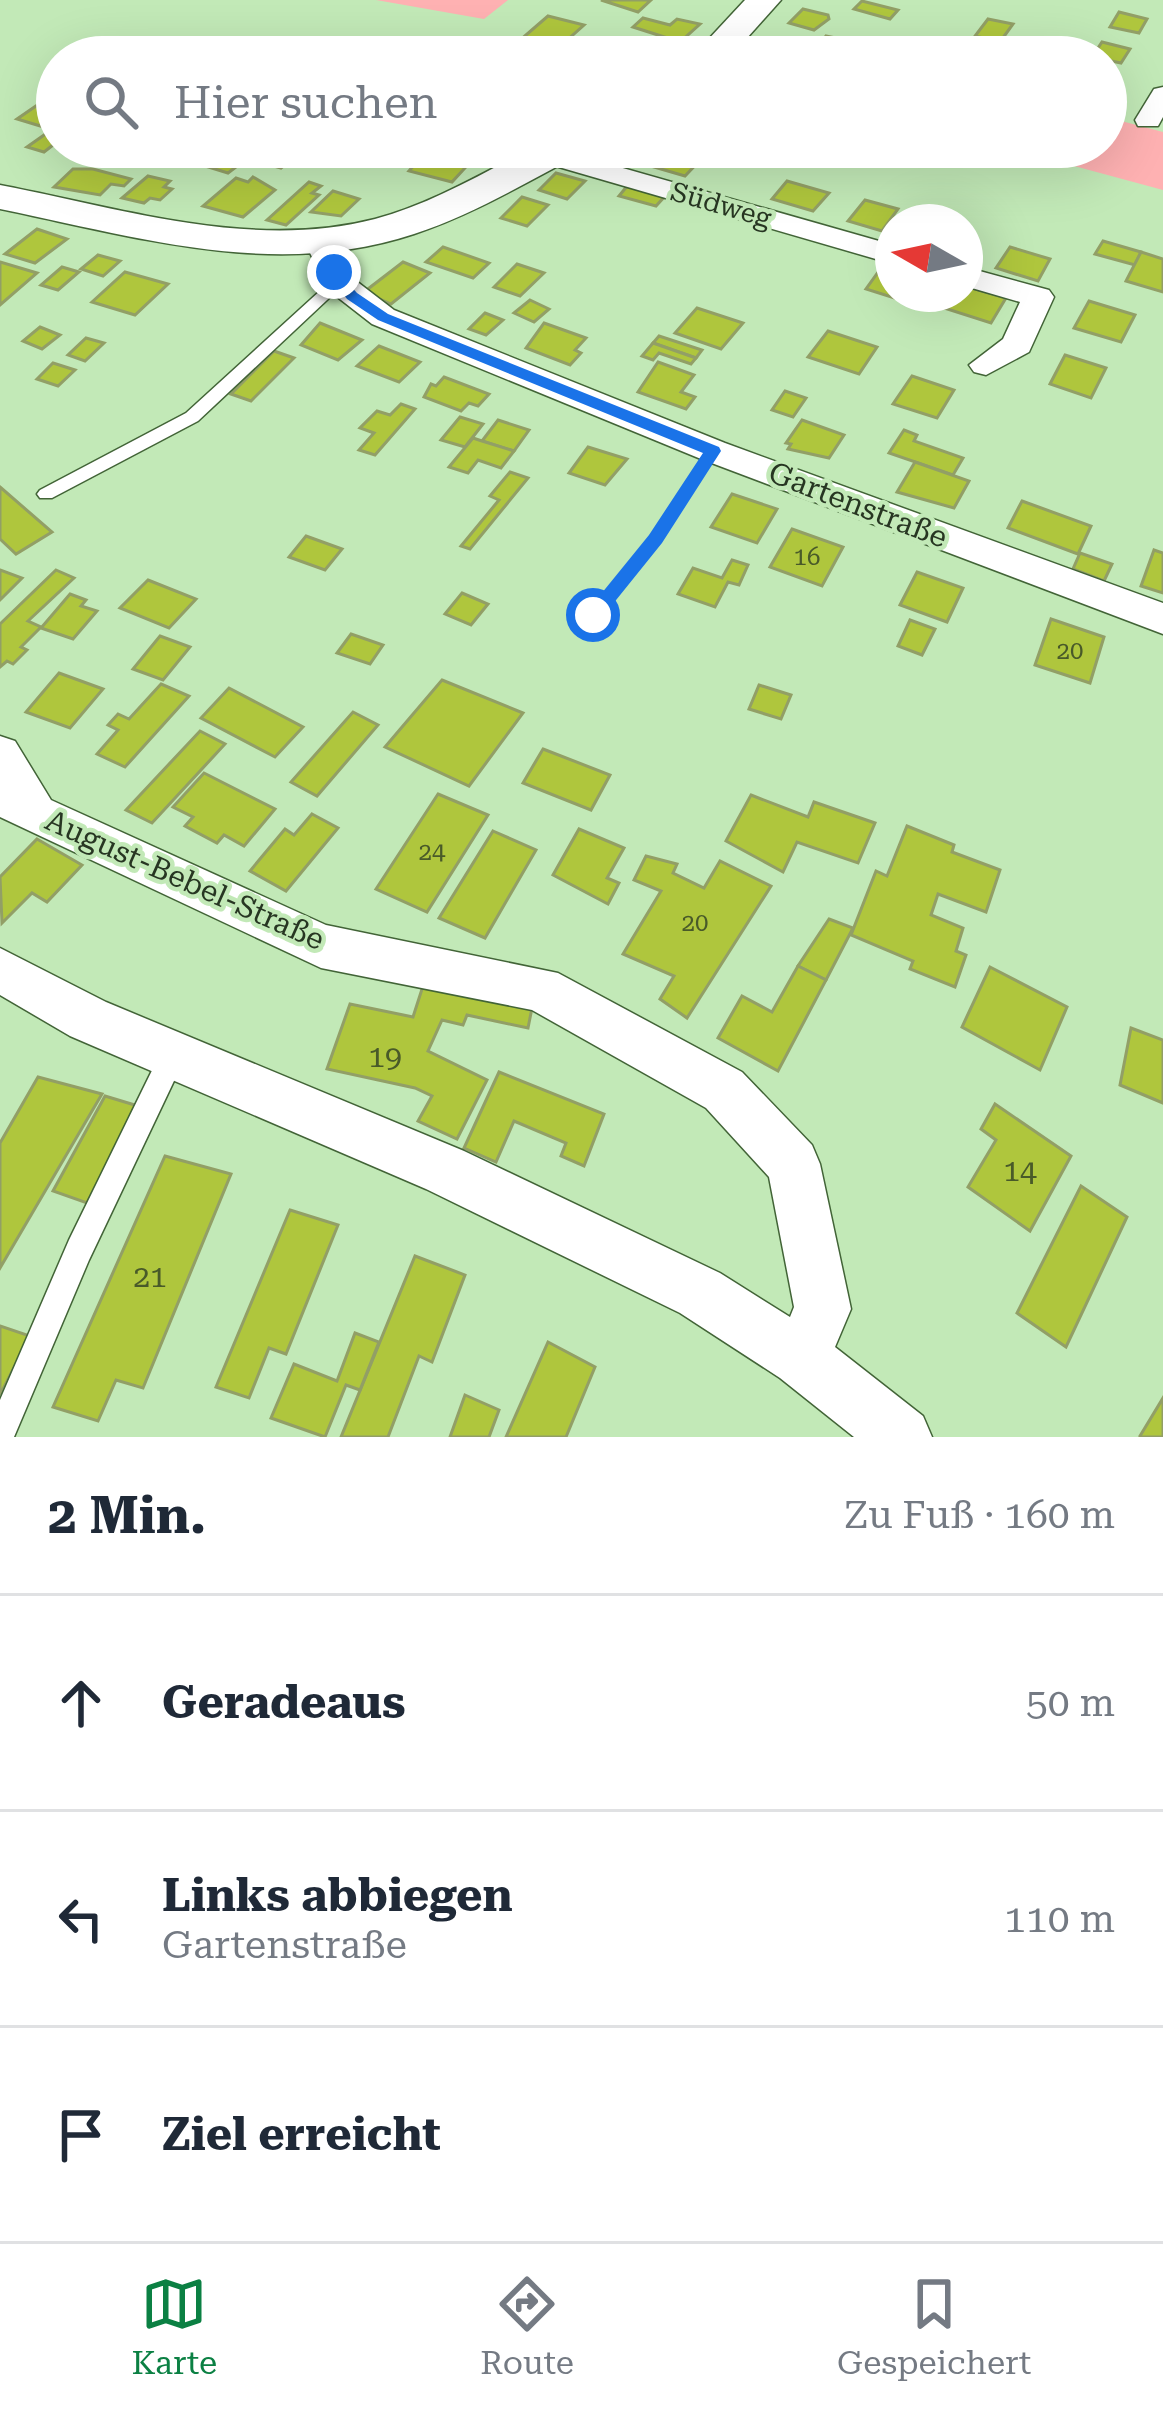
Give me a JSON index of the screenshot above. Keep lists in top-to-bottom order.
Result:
{
  "streets": {
    "street": ["Südweg", "Gartenstraße", "August-Bebel-Straße"]
  },
  "house_numbers": [
    "16",
    "20",
    "24",
    "20",
    "19",
    "14",
    "21"
  ],
  "north": "left",
  "page": {
    "search": "Hier suchen",
    "heading": ["2 Min.", "Zu Fuß · 160 m"],
    "list": [
      ["Geradeaus", "50 m"],
      ["Links abbiegen", "Gartenstraße", "110 m"],
      "Ziel erreicht"
    ],
    "nav": ["Karte", "Route", "Gespeichert"]
  }
}
